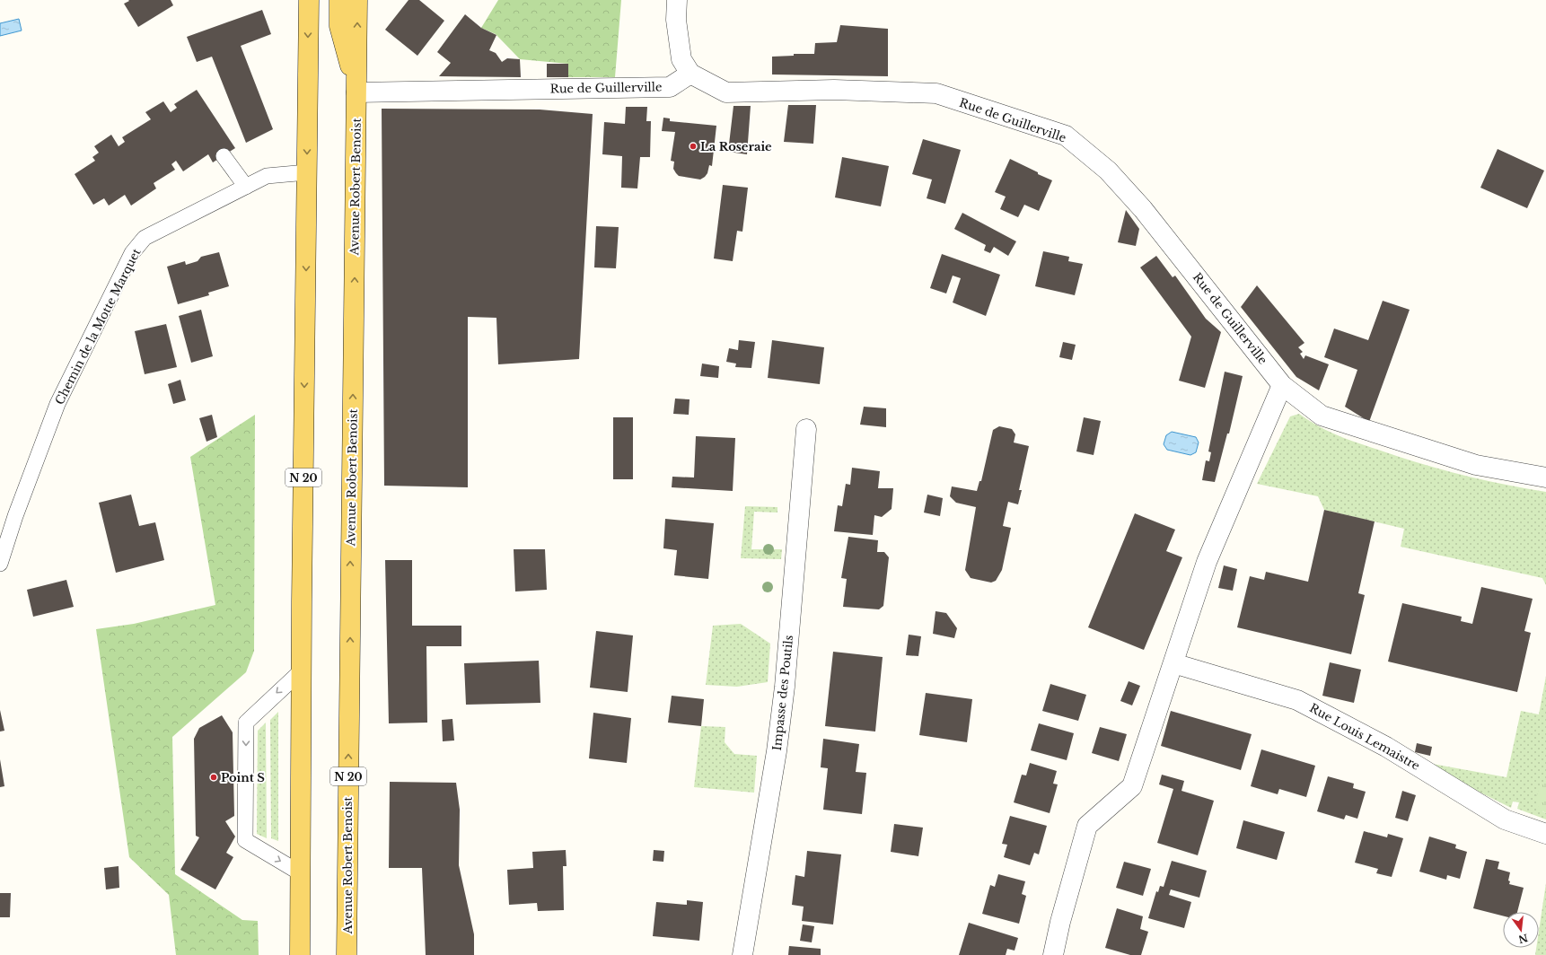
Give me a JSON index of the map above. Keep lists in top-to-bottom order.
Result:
{
  "streets": {
    "main road": ["Avenue Robert Benoist", "N 20"],
    "street": ["Rue de Guillerville", "Impasse des Poutils", "Rue Louis Lemaistre"],
    "lane": ["Chemin de la Motte Marquet"]
  },
  "crossings": [
    ["Rue de Guillerville", "Avenue Robert Benoist"],
    ["Chemin de la Motte Marquet", "N 20"]
  ],
  "places": ["La Roseraie", "Point S"],
  "north": "bottom"
}
